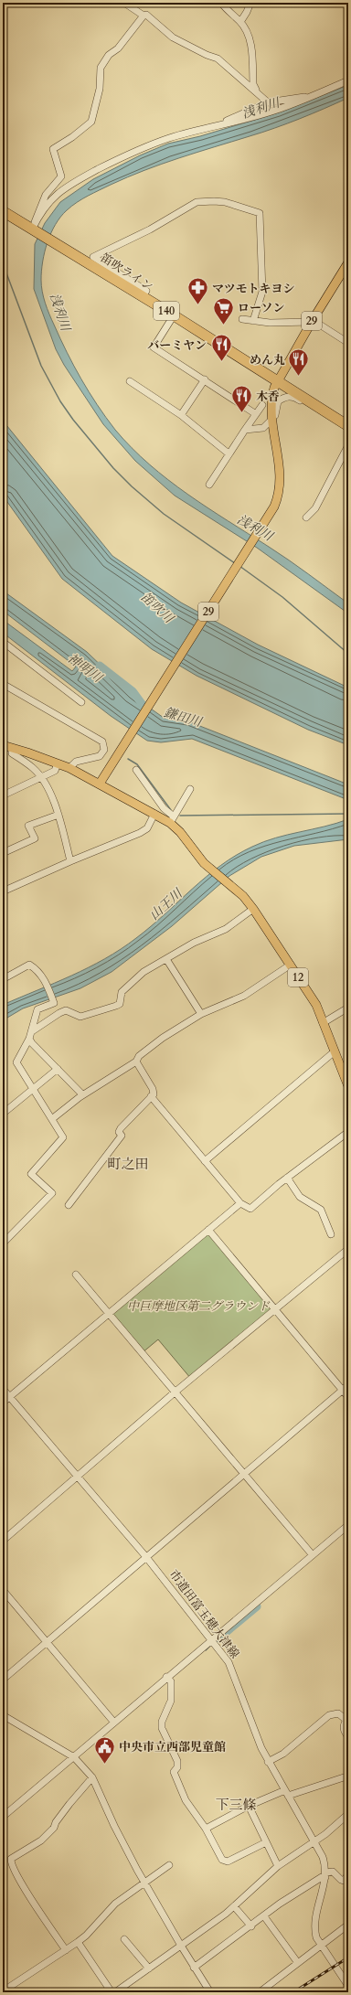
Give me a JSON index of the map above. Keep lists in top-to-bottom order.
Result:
{
  "streets": {
    "highway": ["笛吹ライン", "140"],
    "main road": ["29", "12"],
    "street": ["市道田富玉穂大津線"]
  },
  "crossings": [
    ["笛吹ライン", "29"],
    ["29", "12"]
  ],
  "districts": ["町之田", "下三條"],
  "water": [
    "浅利川",
    "笛吹川",
    "神明川",
    "鎌田川",
    "山王川"
  ],
  "parks": ["中巨摩地区第二グラウンド"],
  "places": {
    "pharmacy": ["マツモトキヨシ"],
    "supermarket": ["ローソン"],
    "restaurant": ["バーミヤン", "めん丸", "木香"],
    "public building": ["中央市立西部児童館"]
  }
}
